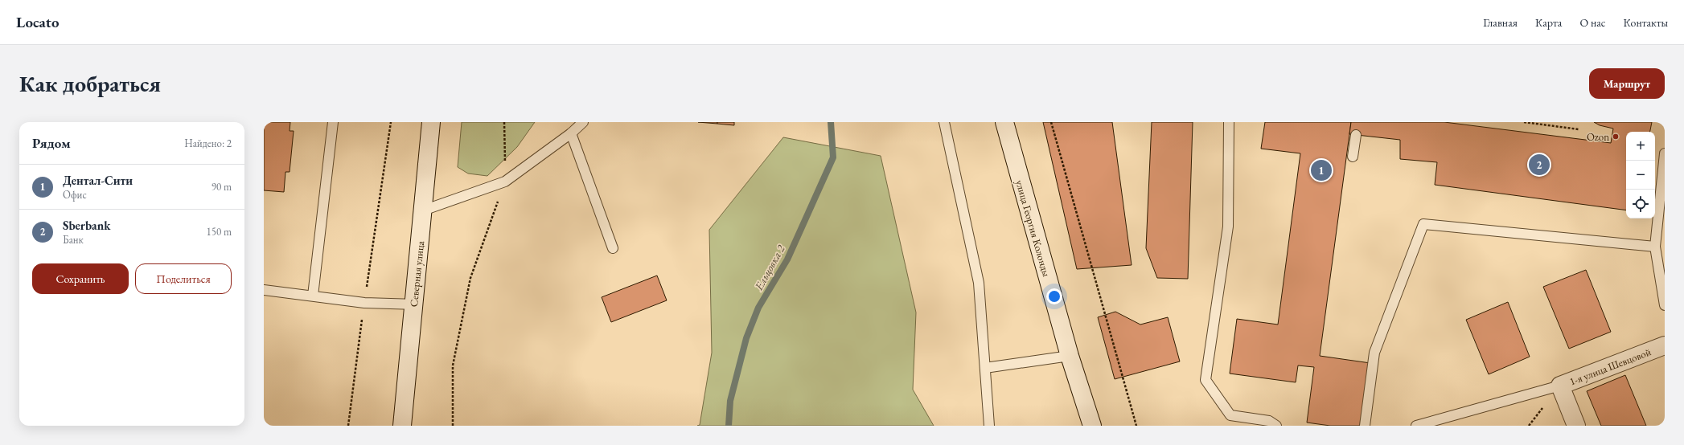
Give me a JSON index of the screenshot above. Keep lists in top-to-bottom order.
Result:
{
  "streets": {
    "main road": ["улица Георгия Колонды", "Северная улица", "1-я улица Шевцовой"]
  },
  "water": ["Ельцовка 2"],
  "places": ["Ozon"],
  "page": {
    "header": "Locato",
    "nav": [
      "Главная",
      "Карта",
      "О нас",
      "Контакты"
    ],
    "buttons": [
      "Маршрут",
      ["Сохранить", "Поделиться"]
    ],
    "title": "Как добраться",
    "heading": ["Рядом", "Найдено: 2"],
    "map_buttons": ["+", "−"],
    "pins": ["2", "1"],
    "list": [
      {
        "mark": "1",
        "name": "Дентал-Сити",
        "note": "Офис",
        "value": "90 m"
      },
      {
        "mark": "2",
        "name": "Sberbank",
        "note": "Банк",
        "value": "150 m"
      }
    ]
  }
}
